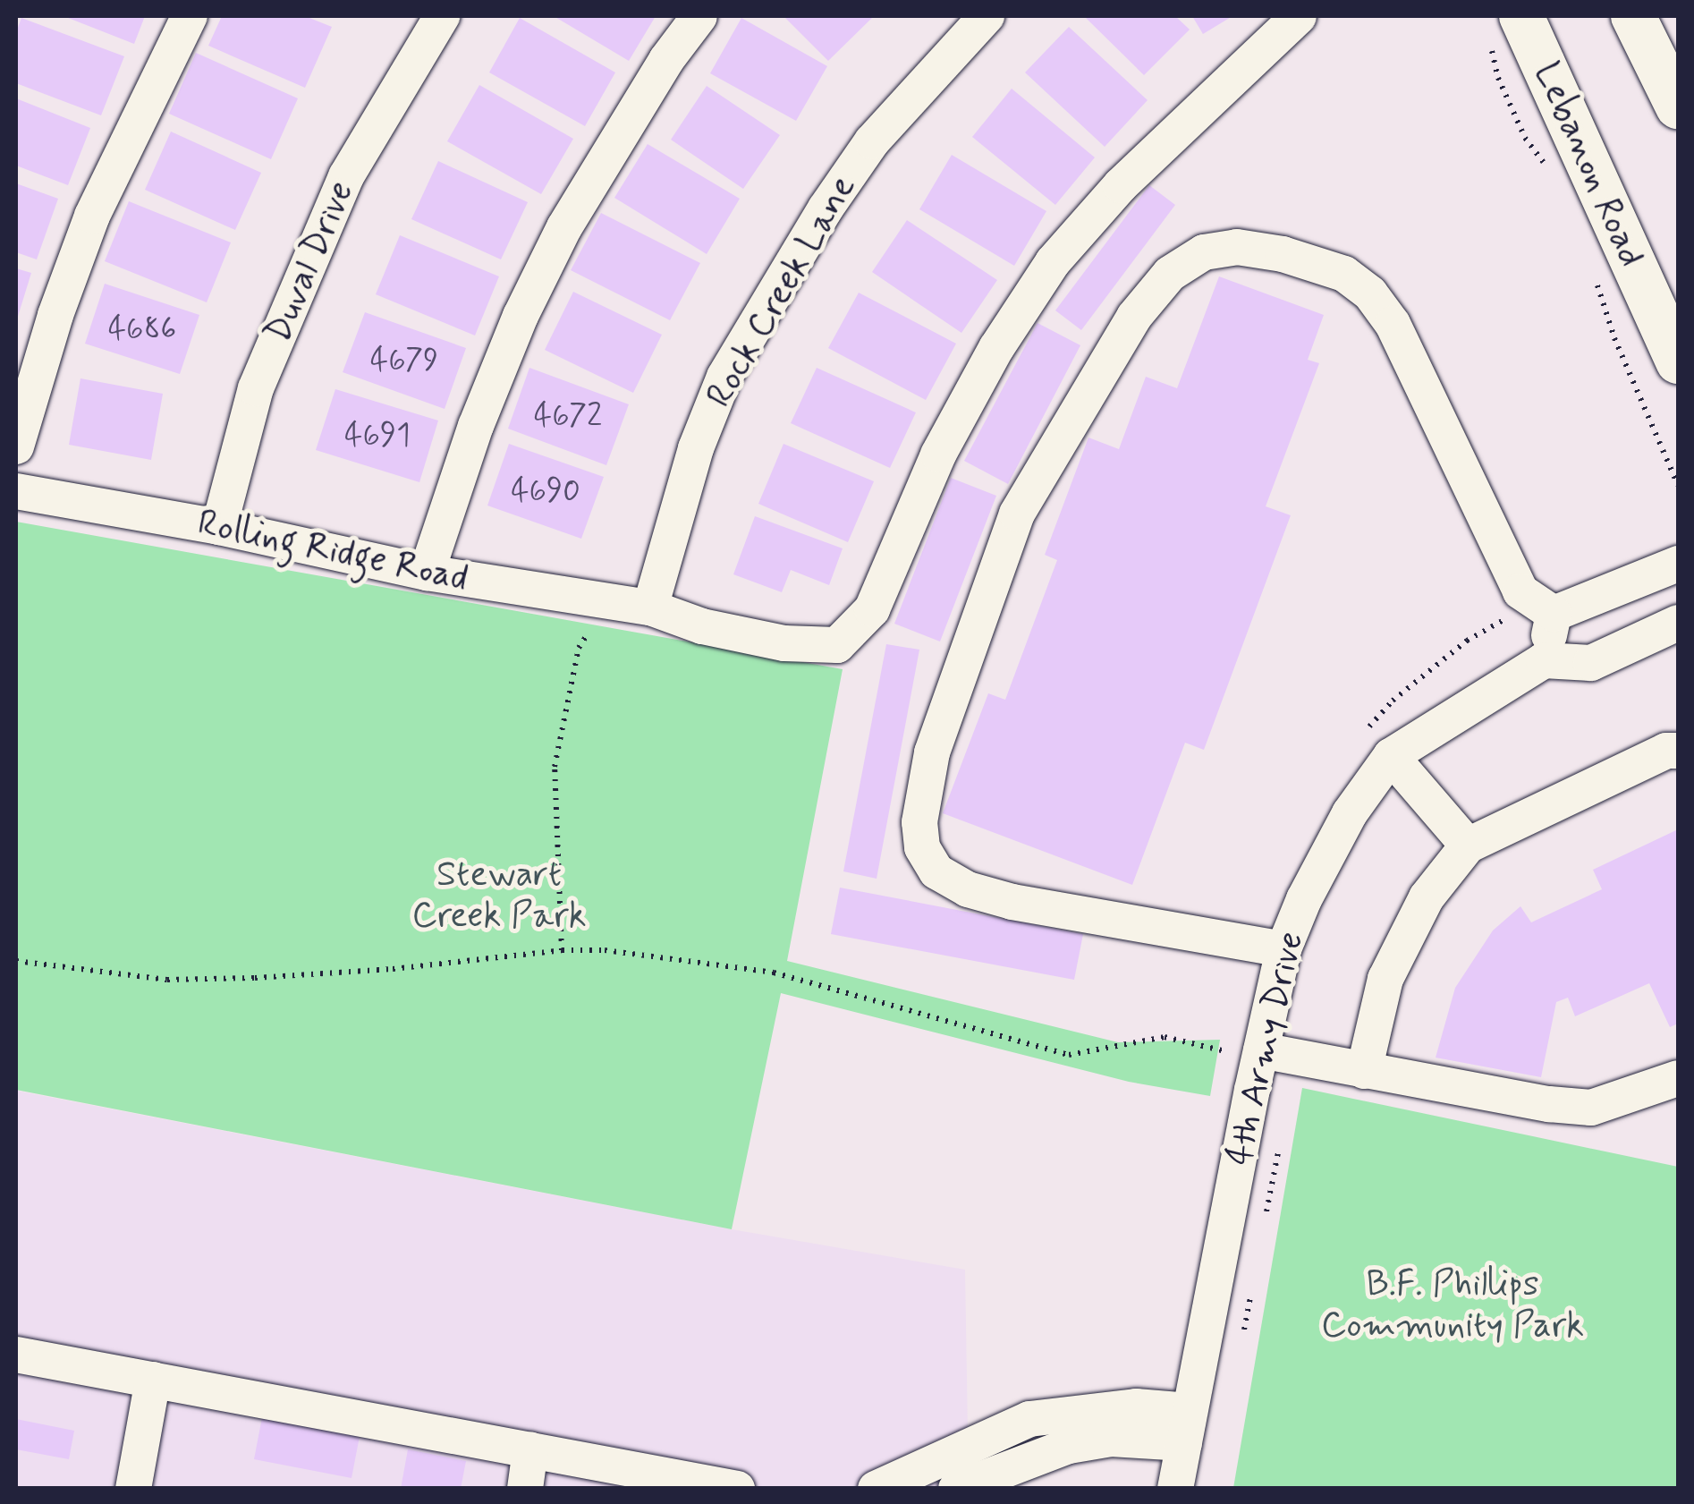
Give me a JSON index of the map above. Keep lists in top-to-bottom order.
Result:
{
  "streets": {
    "main road": ["Lebanon Road"],
    "street": [
      "Duval Drive",
      "Rock Creek Lane",
      "Rolling Ridge Road",
      "4th Army Drive"
    ]
  },
  "crossings": [
    ["Duval Drive", "Rolling Ridge Road"],
    ["Rock Creek Lane", "Rolling Ridge Road"]
  ],
  "parks": ["Stewart Creek Park", "B.F. Phillips Community Park"],
  "house_numbers": [
    "4686",
    "4679",
    "4672",
    "4691",
    "4690"
  ]
}
